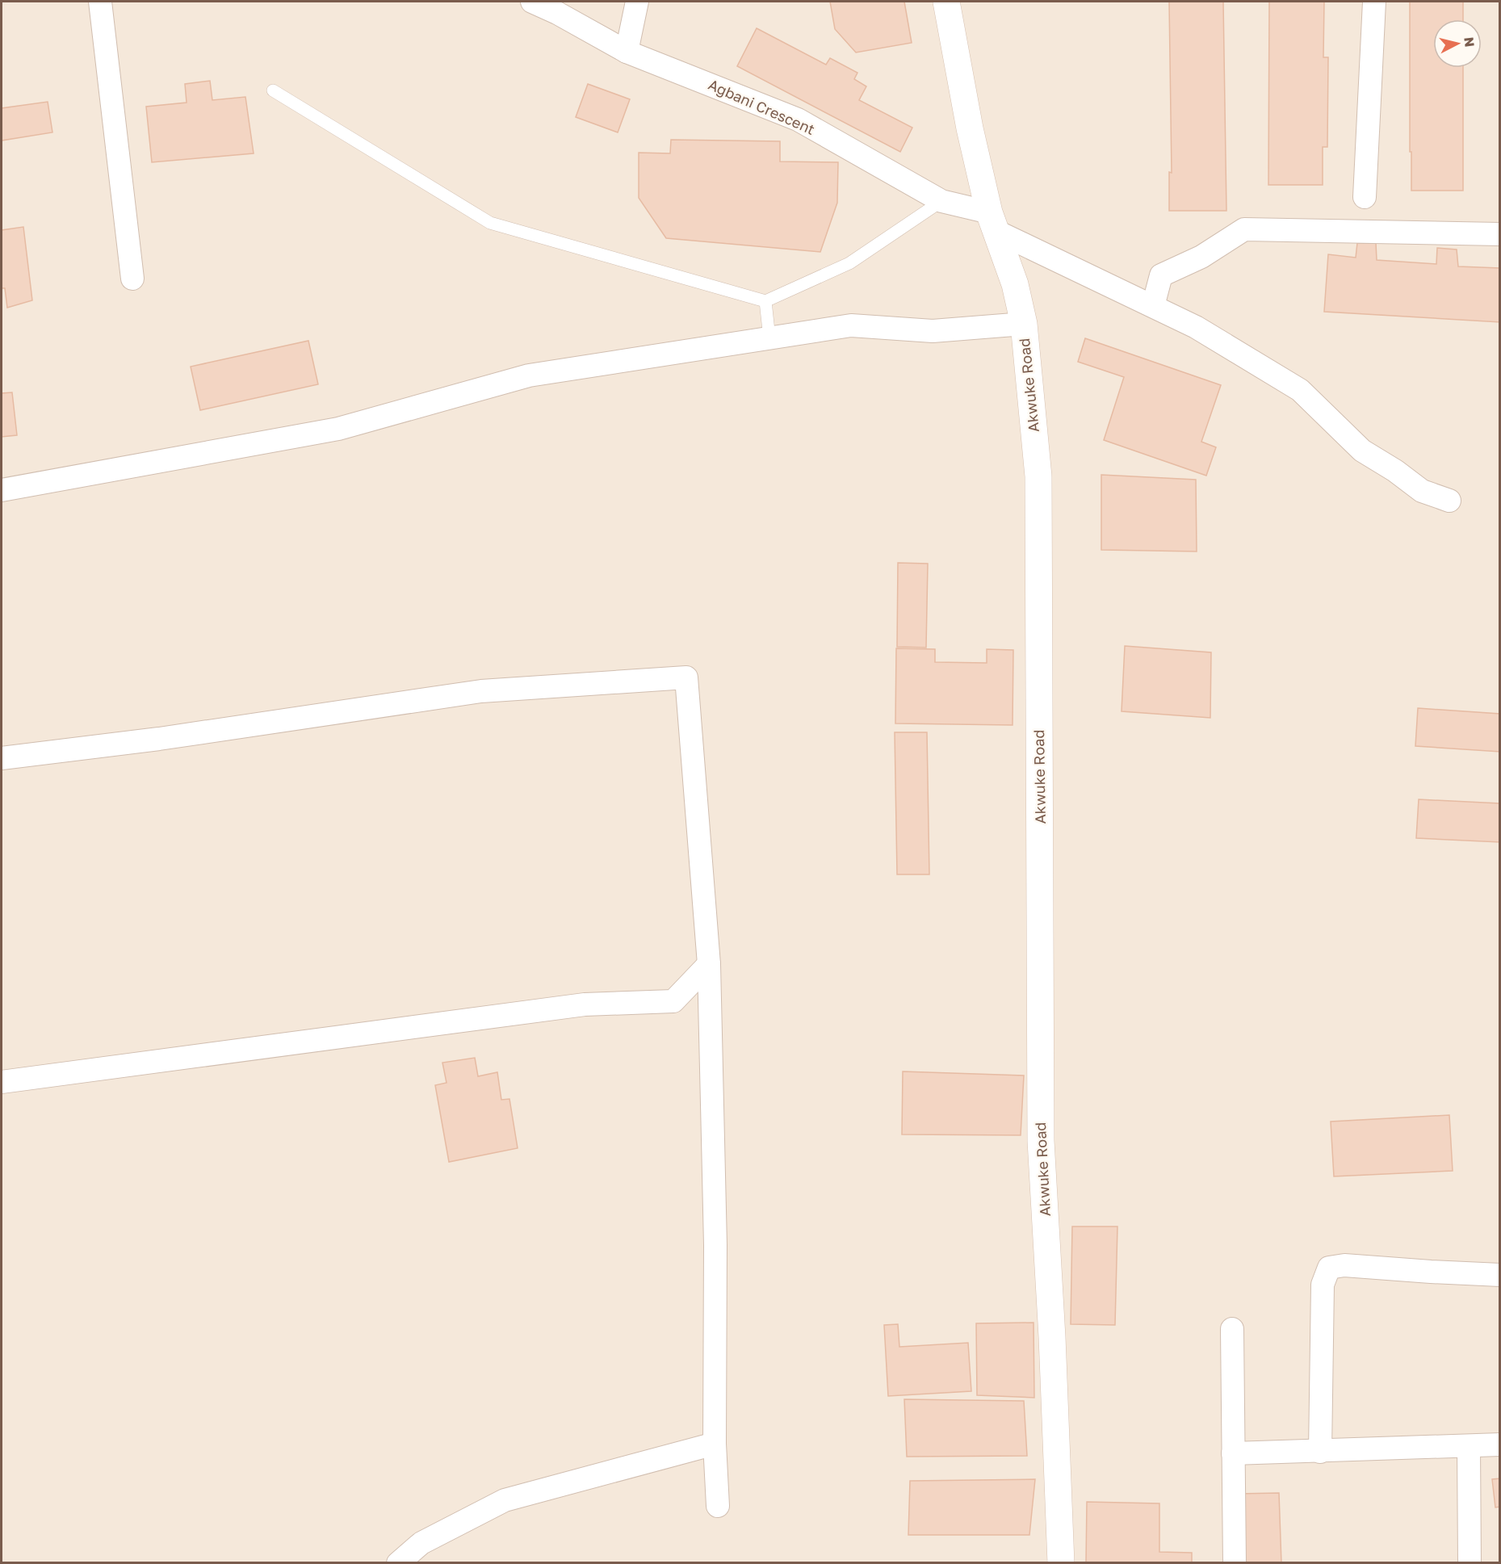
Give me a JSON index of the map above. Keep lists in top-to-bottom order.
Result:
{
  "streets": {
    "main road": ["Akwuke Road"],
    "street": ["Agbani Crescent"]
  },
  "crossings": [
    ["Agbani Crescent", "Akwuke Road"]
  ],
  "north": "right"
}
